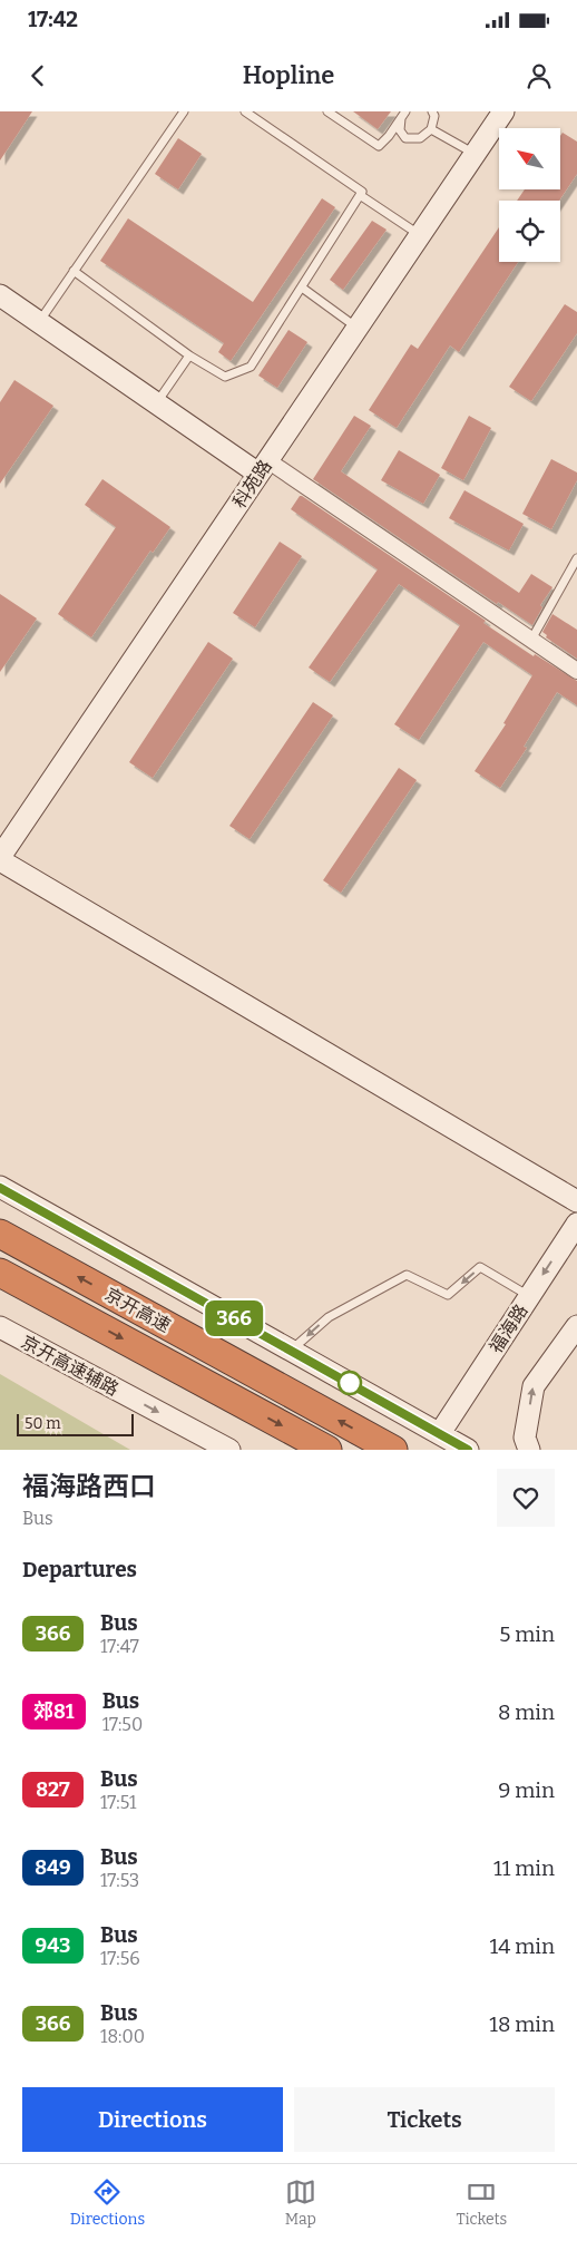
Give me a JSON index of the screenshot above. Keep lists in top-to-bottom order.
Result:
{
  "streets": {
    "highway": ["京开高速"],
    "street": ["科苑路", "福海路", "京开高速辅路"]
  },
  "one_way": ["福海路"],
  "lines": ["bus line 366"],
  "scale_bar": "50 m",
  "north": "top left",
  "page": {
    "status": "17:42",
    "header": "Hopline",
    "on_map": "366",
    "scale": "50 m",
    "heading": [
      ["福海路西口", "Bus"],
      "Departures"
    ],
    "list": [
      {
        "mark": "366",
        "name": "Bus",
        "note": "17:47",
        "value": "5 min"
      },
      {
        "mark": "郊81",
        "name": "Bus",
        "note": "17:50",
        "value": "8 min"
      },
      {
        "mark": "827",
        "name": "Bus",
        "note": "17:51",
        "value": "9 min"
      },
      {
        "mark": "849",
        "name": "Bus",
        "note": "17:53",
        "value": "11 min"
      },
      {
        "mark": "943",
        "name": "Bus",
        "note": "17:56",
        "value": "14 min"
      },
      {
        "mark": "366",
        "name": "Bus",
        "note": "18:00",
        "value": "18 min"
      }
    ],
    "buttons": ["Directions", "Tickets"],
    "tabs": ["Directions", "Map", "Tickets"]
  }
}
